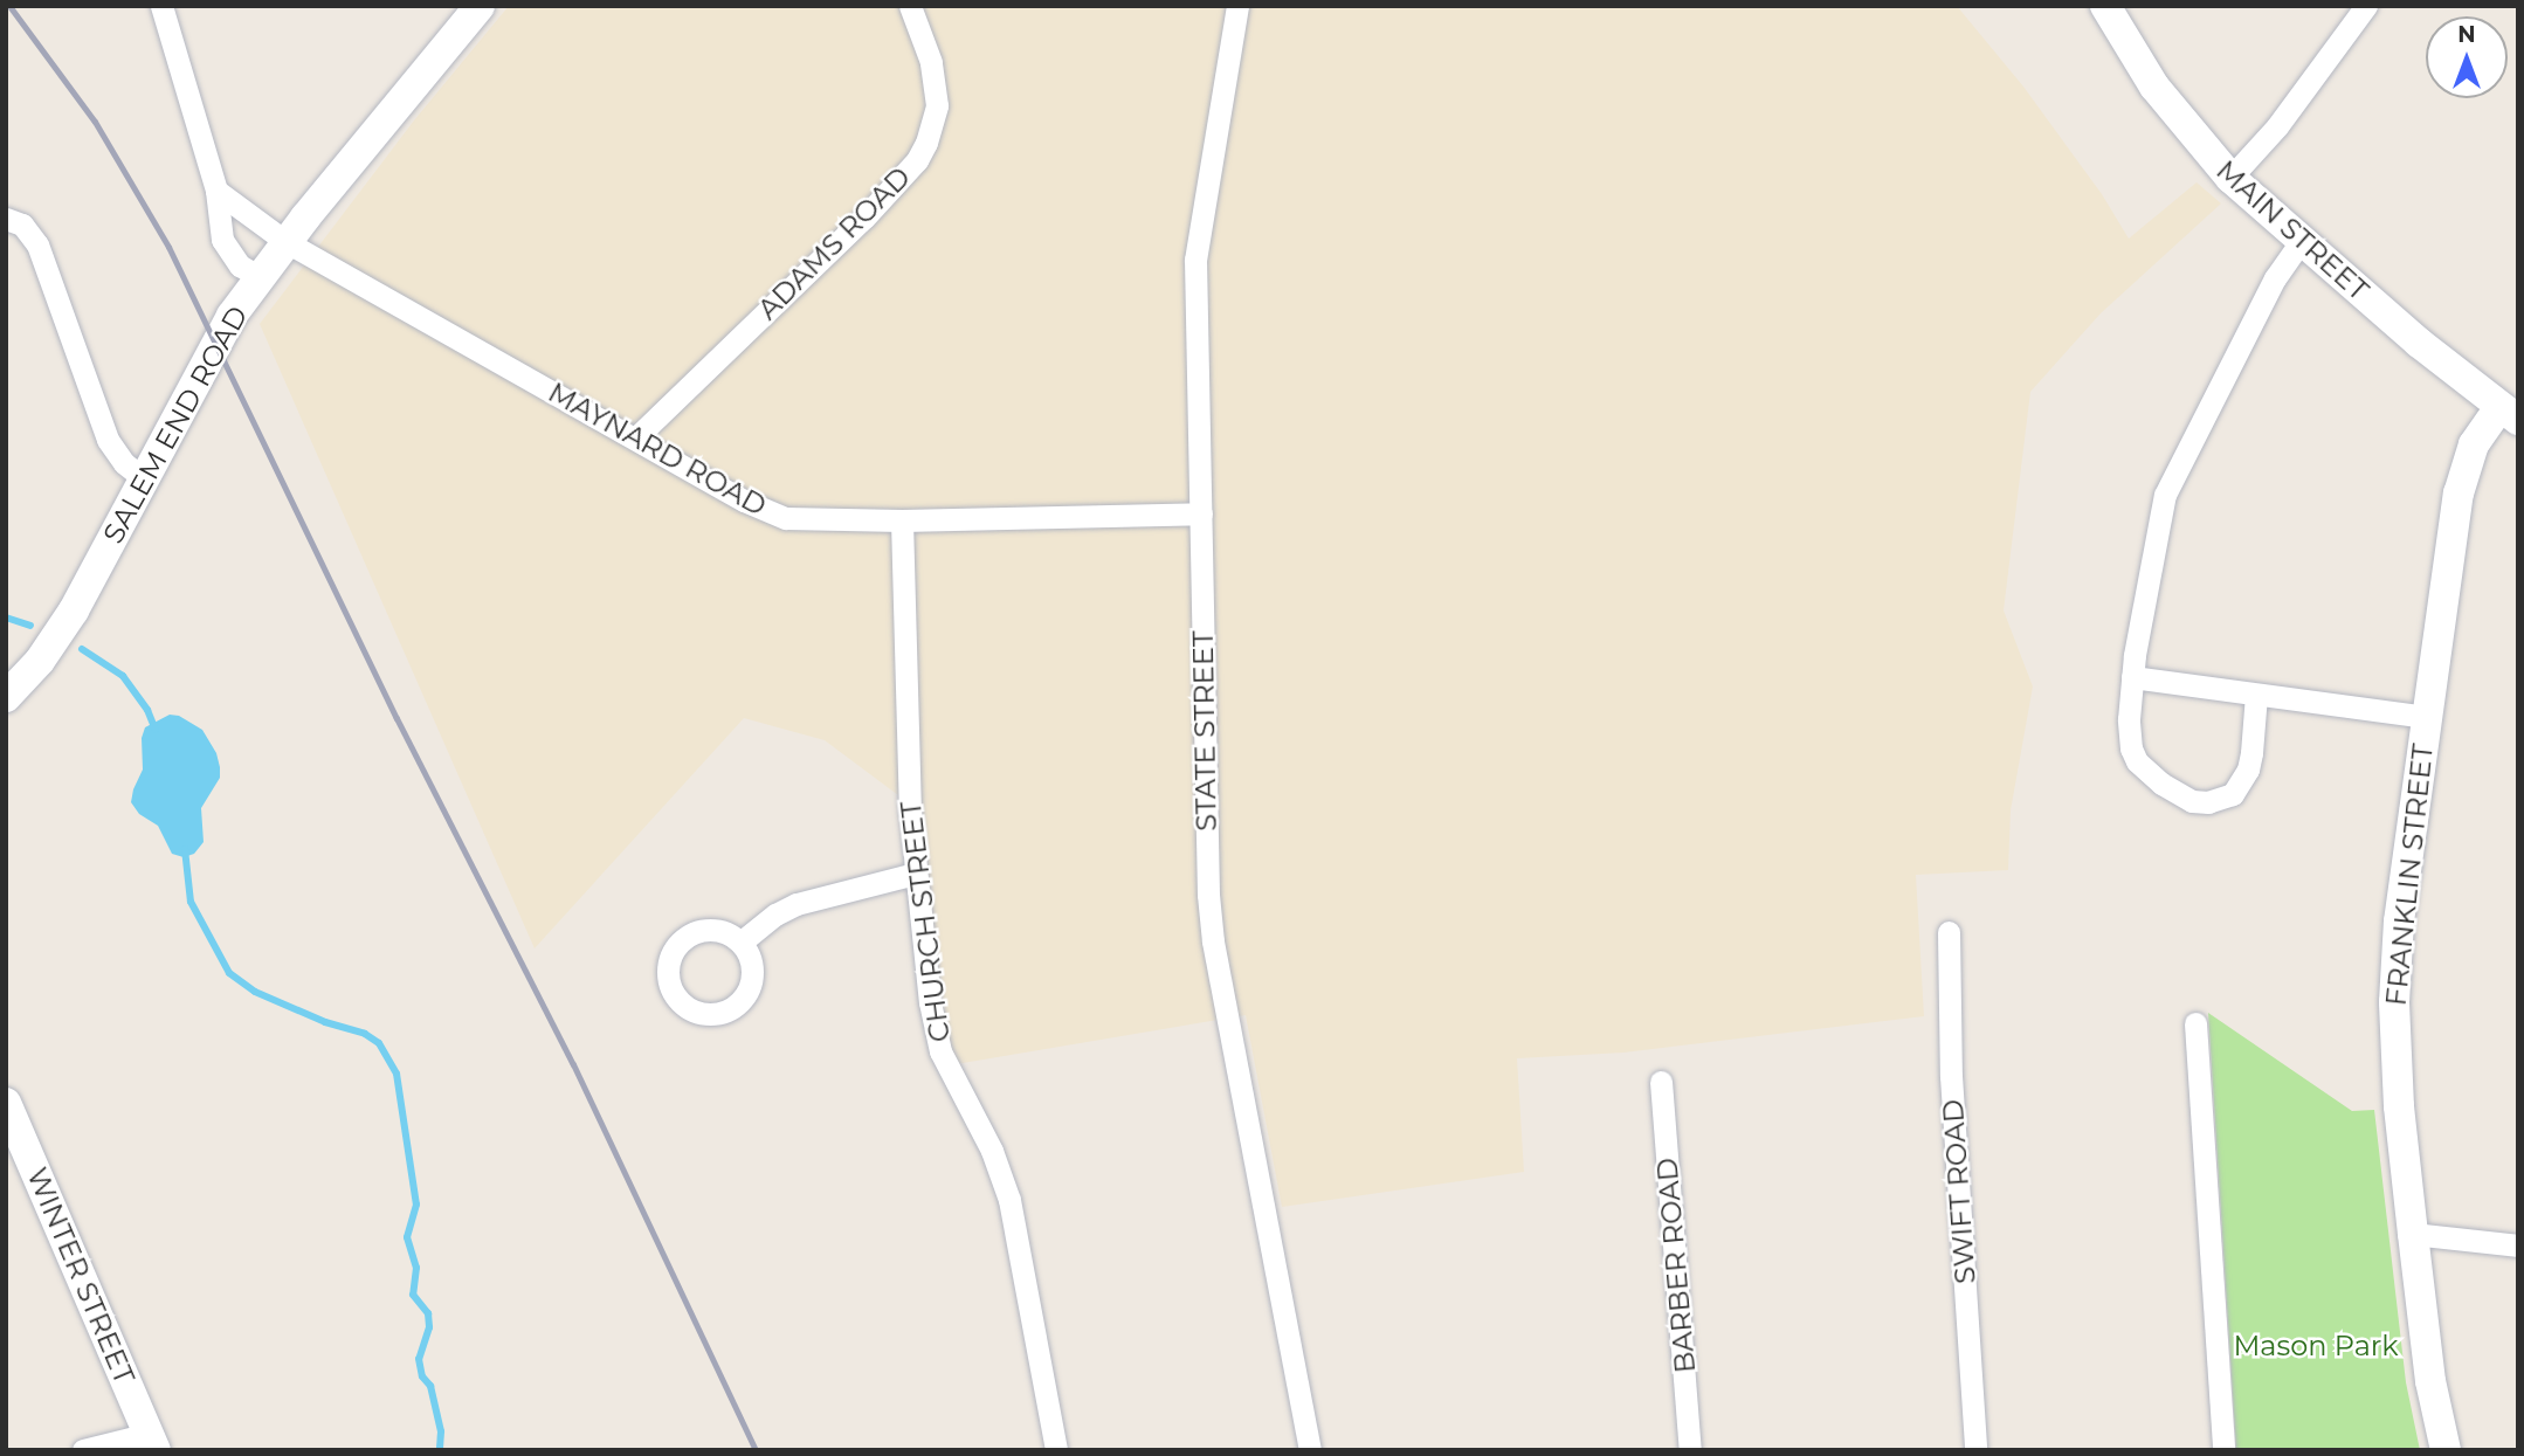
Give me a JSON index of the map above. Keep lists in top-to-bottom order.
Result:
{
  "streets": {
    "street": [
      "MAIN STREET",
      "ADAMS ROAD",
      "SALEM END ROAD",
      "MAYNARD ROAD",
      "STATE STREET",
      "FRANKLIN STREET",
      "CHURCH STREET",
      "SWIFT ROAD",
      "BARBER ROAD",
      "WINTER STREET"
    ]
  },
  "crossings": [
    ["MAIN STREET", "FRANKLIN STREET"],
    ["ADAMS ROAD", "MAYNARD ROAD"],
    ["SALEM END ROAD", "MAYNARD ROAD"],
    ["MAYNARD ROAD", "STATE STREET"],
    ["MAYNARD ROAD", "CHURCH STREET"]
  ],
  "parks": ["Mason Park"],
  "north": "top"
}
